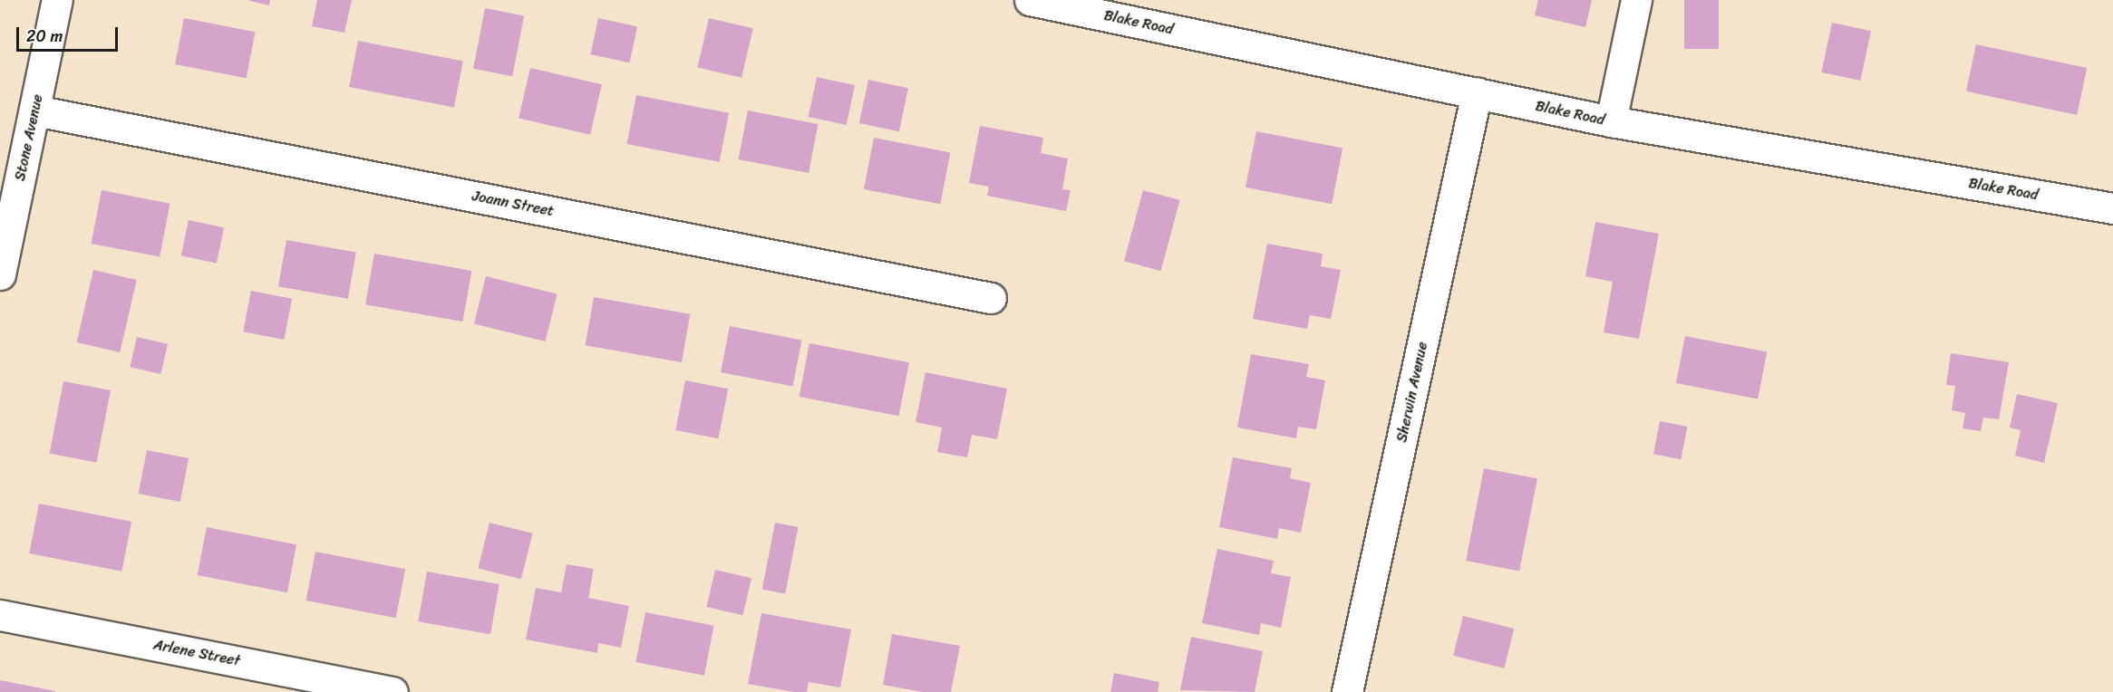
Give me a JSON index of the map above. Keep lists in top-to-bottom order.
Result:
{
  "streets": {
    "street": [
      "Blake Road",
      "Stone Avenue",
      "Joann Street",
      "Sherwin Avenue",
      "Arlene Street"
    ]
  },
  "crossings": [
    ["Blake Road", "Sherwin Avenue"],
    ["Stone Avenue", "Joann Street"]
  ],
  "scale_bar": "20 m"
}
